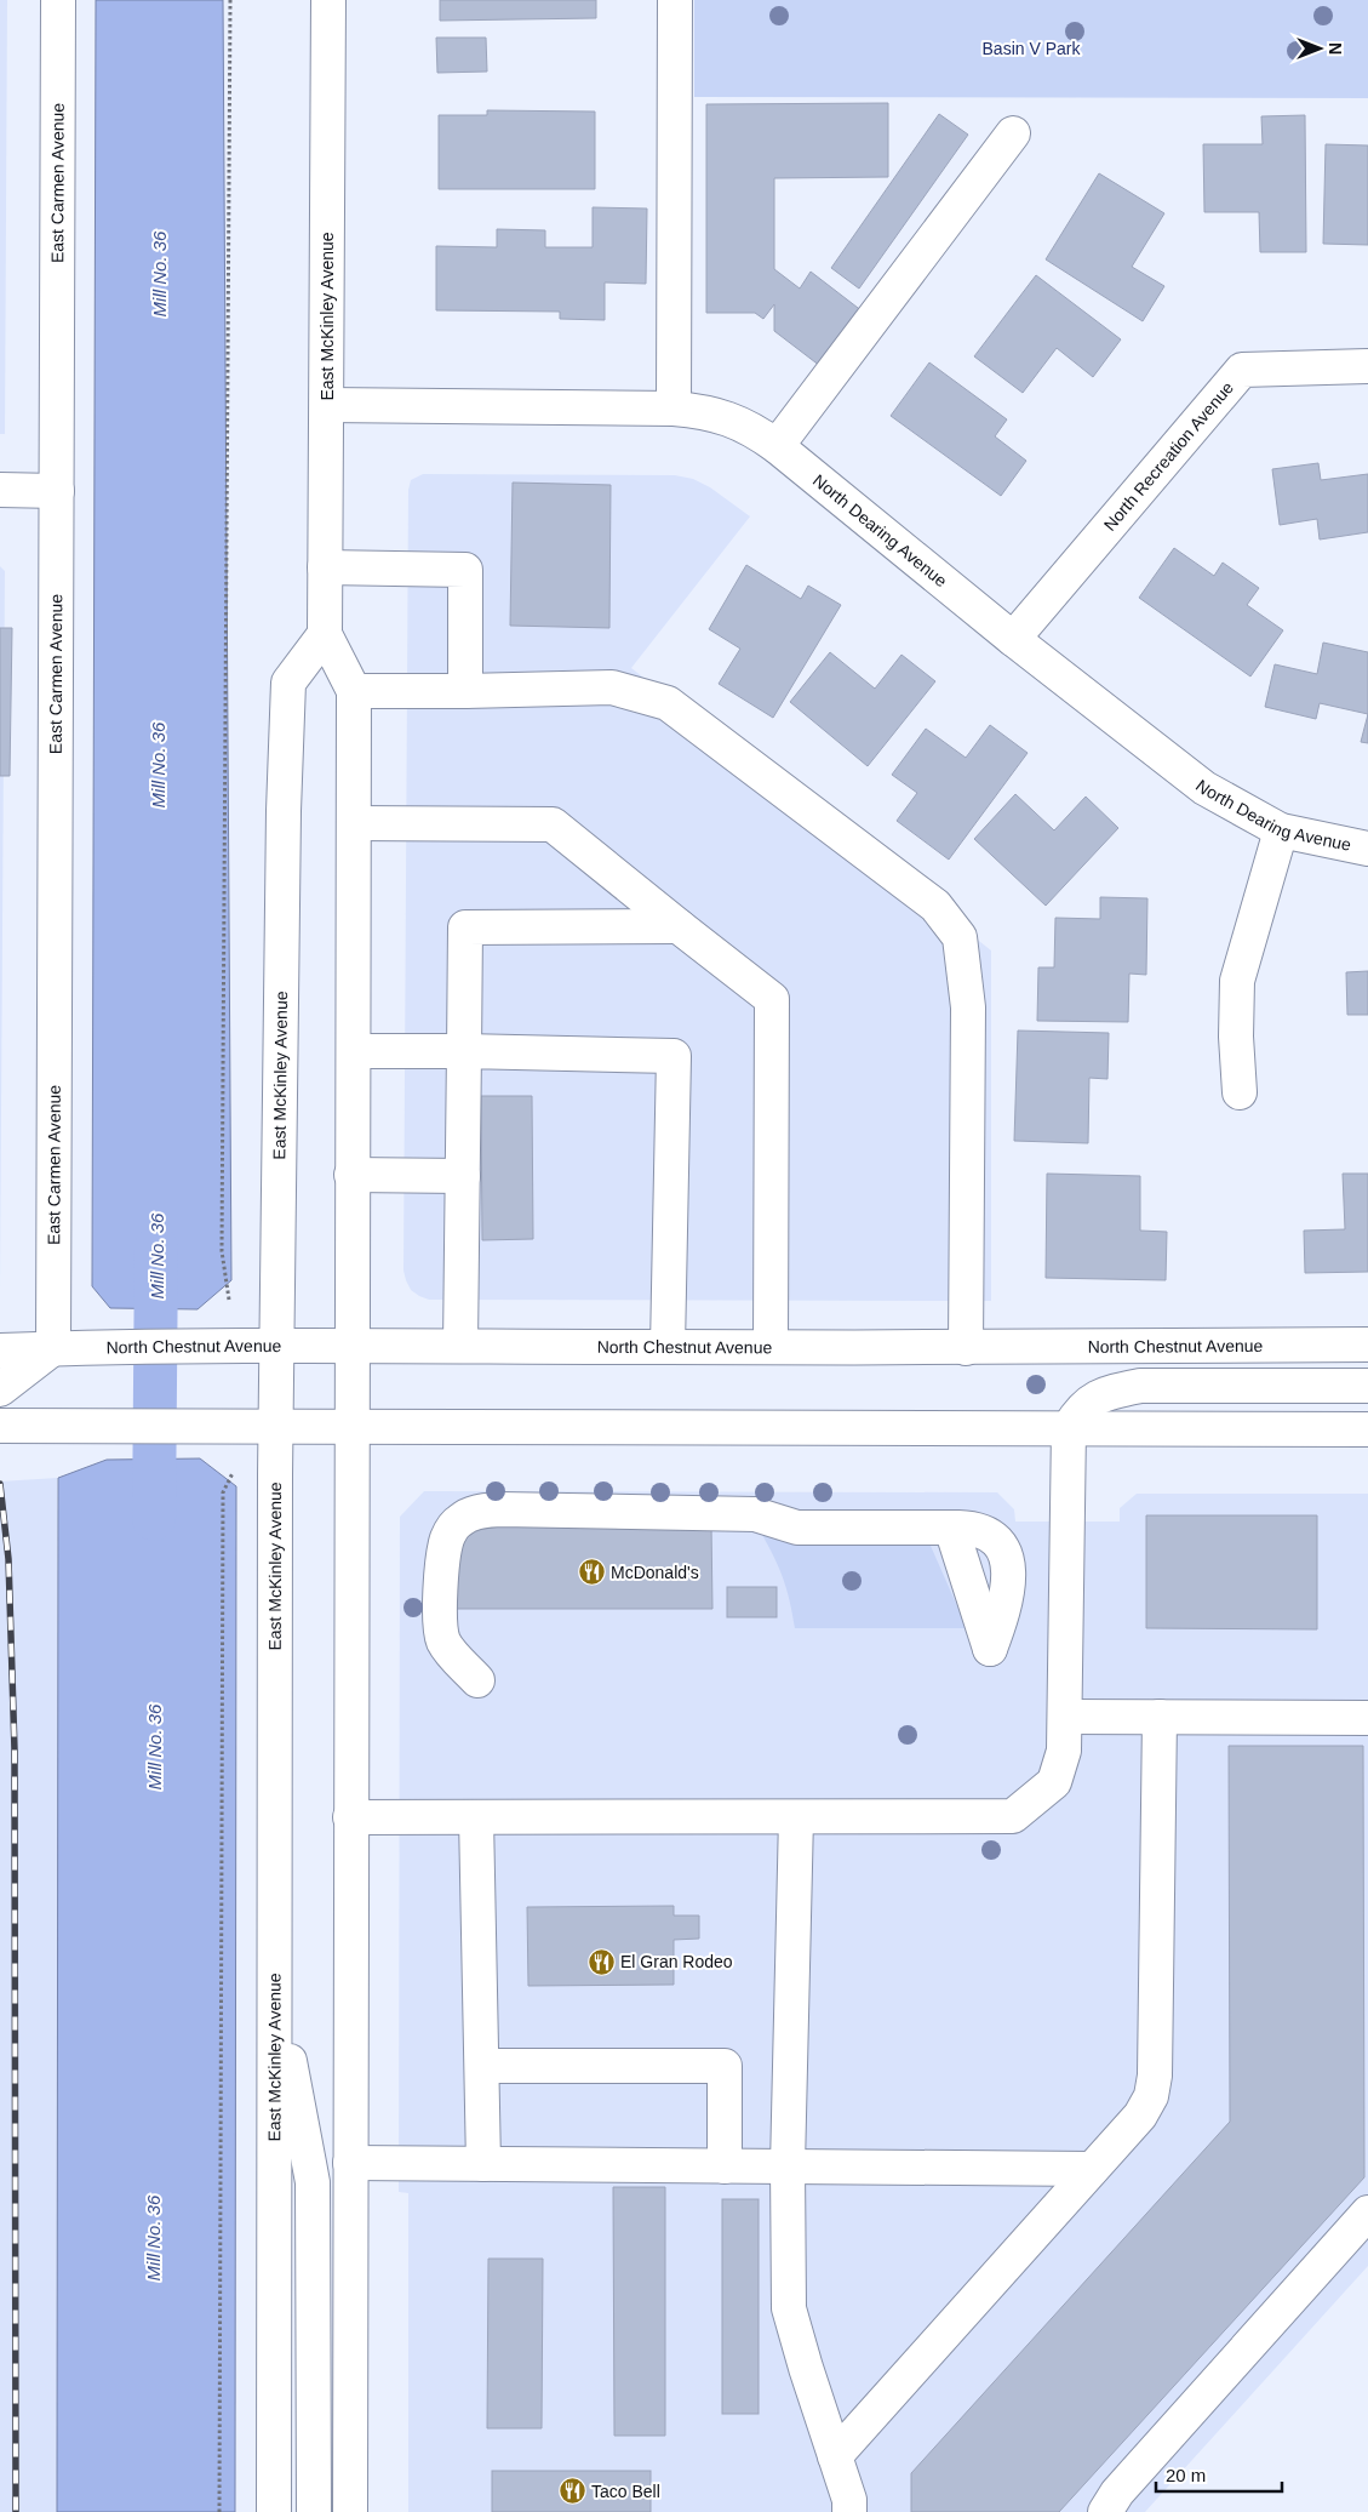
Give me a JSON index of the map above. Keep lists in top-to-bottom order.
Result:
{
  "streets": {
    "main road": [
      "East Carmen Avenue",
      "East McKinley Avenue",
      "North Recreation Avenue",
      "North Dearing Avenue",
      "North Chestnut Avenue"
    ]
  },
  "crossings": [
    ["East Carmen Avenue", "North Chestnut Avenue"],
    ["East McKinley Avenue", "North Dearing Avenue"],
    ["East McKinley Avenue", "North Chestnut Avenue"],
    ["North Recreation Avenue", "North Dearing Avenue"]
  ],
  "water": ["Mill No. 36"],
  "parks": ["Basin V Park"],
  "places": {
    "restaurant": ["McDonald's", "El Gran Rodeo", "Taco Bell"]
  },
  "scale_bar": "20 m",
  "north": "right"
}
